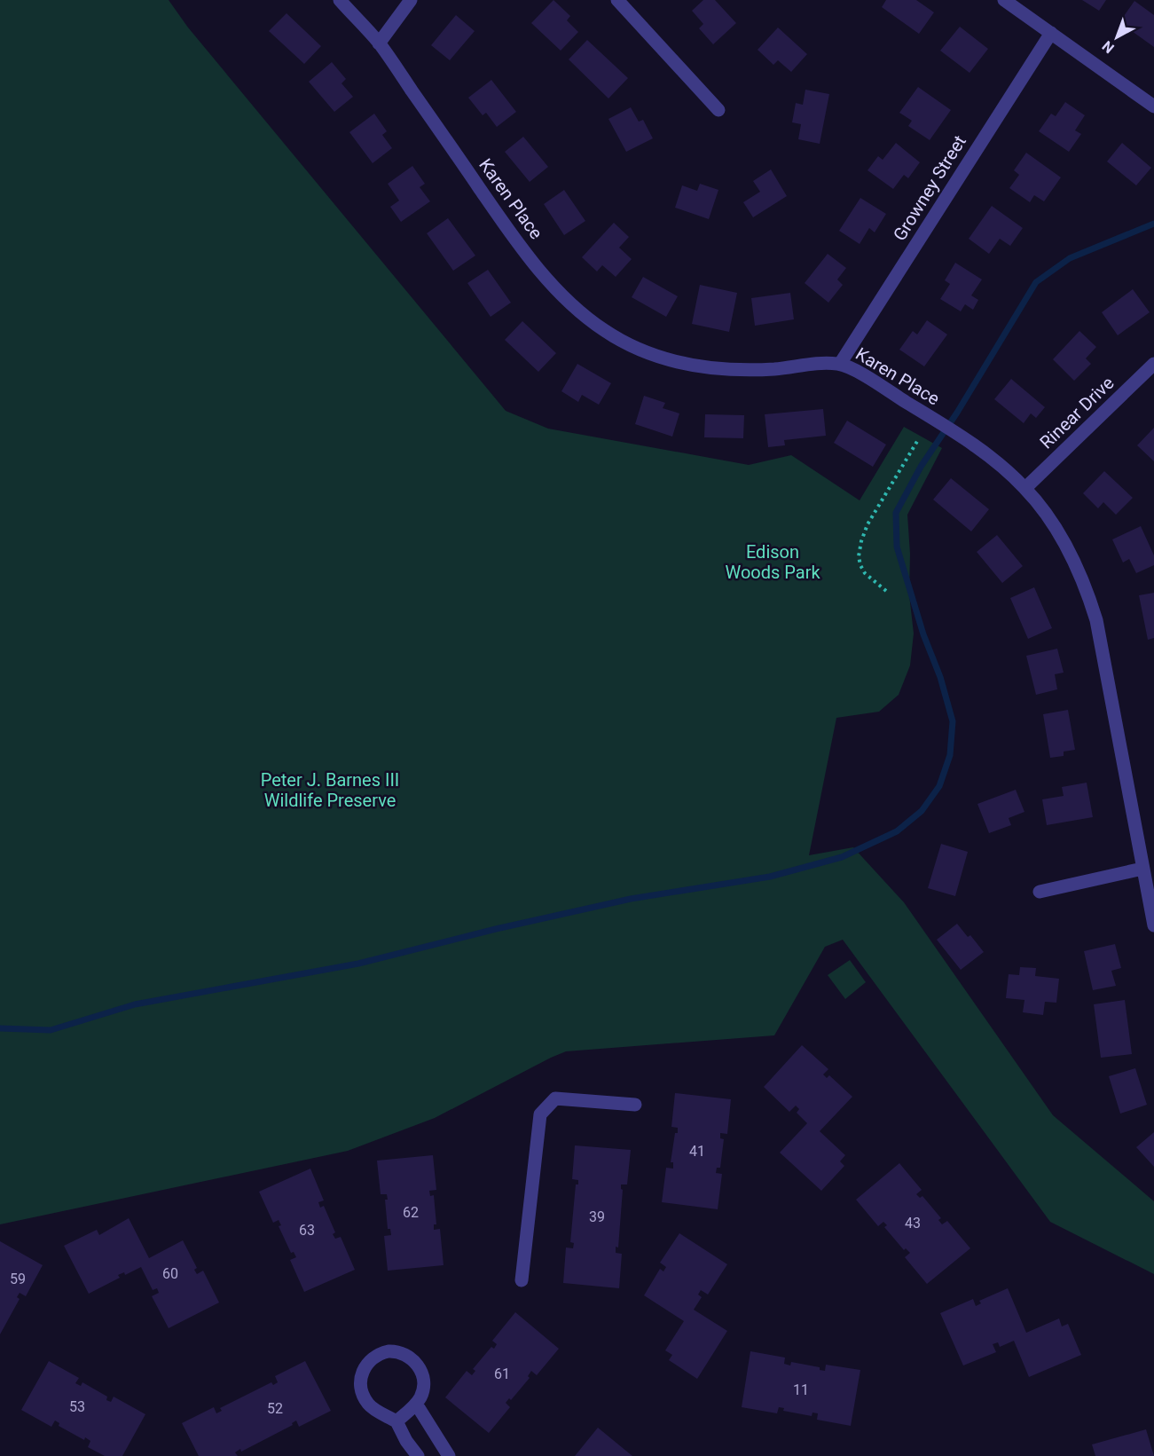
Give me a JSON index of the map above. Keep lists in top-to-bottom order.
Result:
{
  "streets": {
    "street": ["Growney Street", "Karen Place", "Rinear Drive"]
  },
  "crossings": [
    ["Growney Street", "Karen Place"],
    ["Karen Place", "Rinear Drive"]
  ],
  "parks": ["Edison Woods Park", "Peter J. Barnes III Wildlife Preserve"],
  "house_numbers": [
    "41",
    "62",
    "39",
    "43",
    "63",
    "60",
    "59",
    "61",
    "11",
    "53",
    "52"
  ],
  "north": "bottom left"
}
